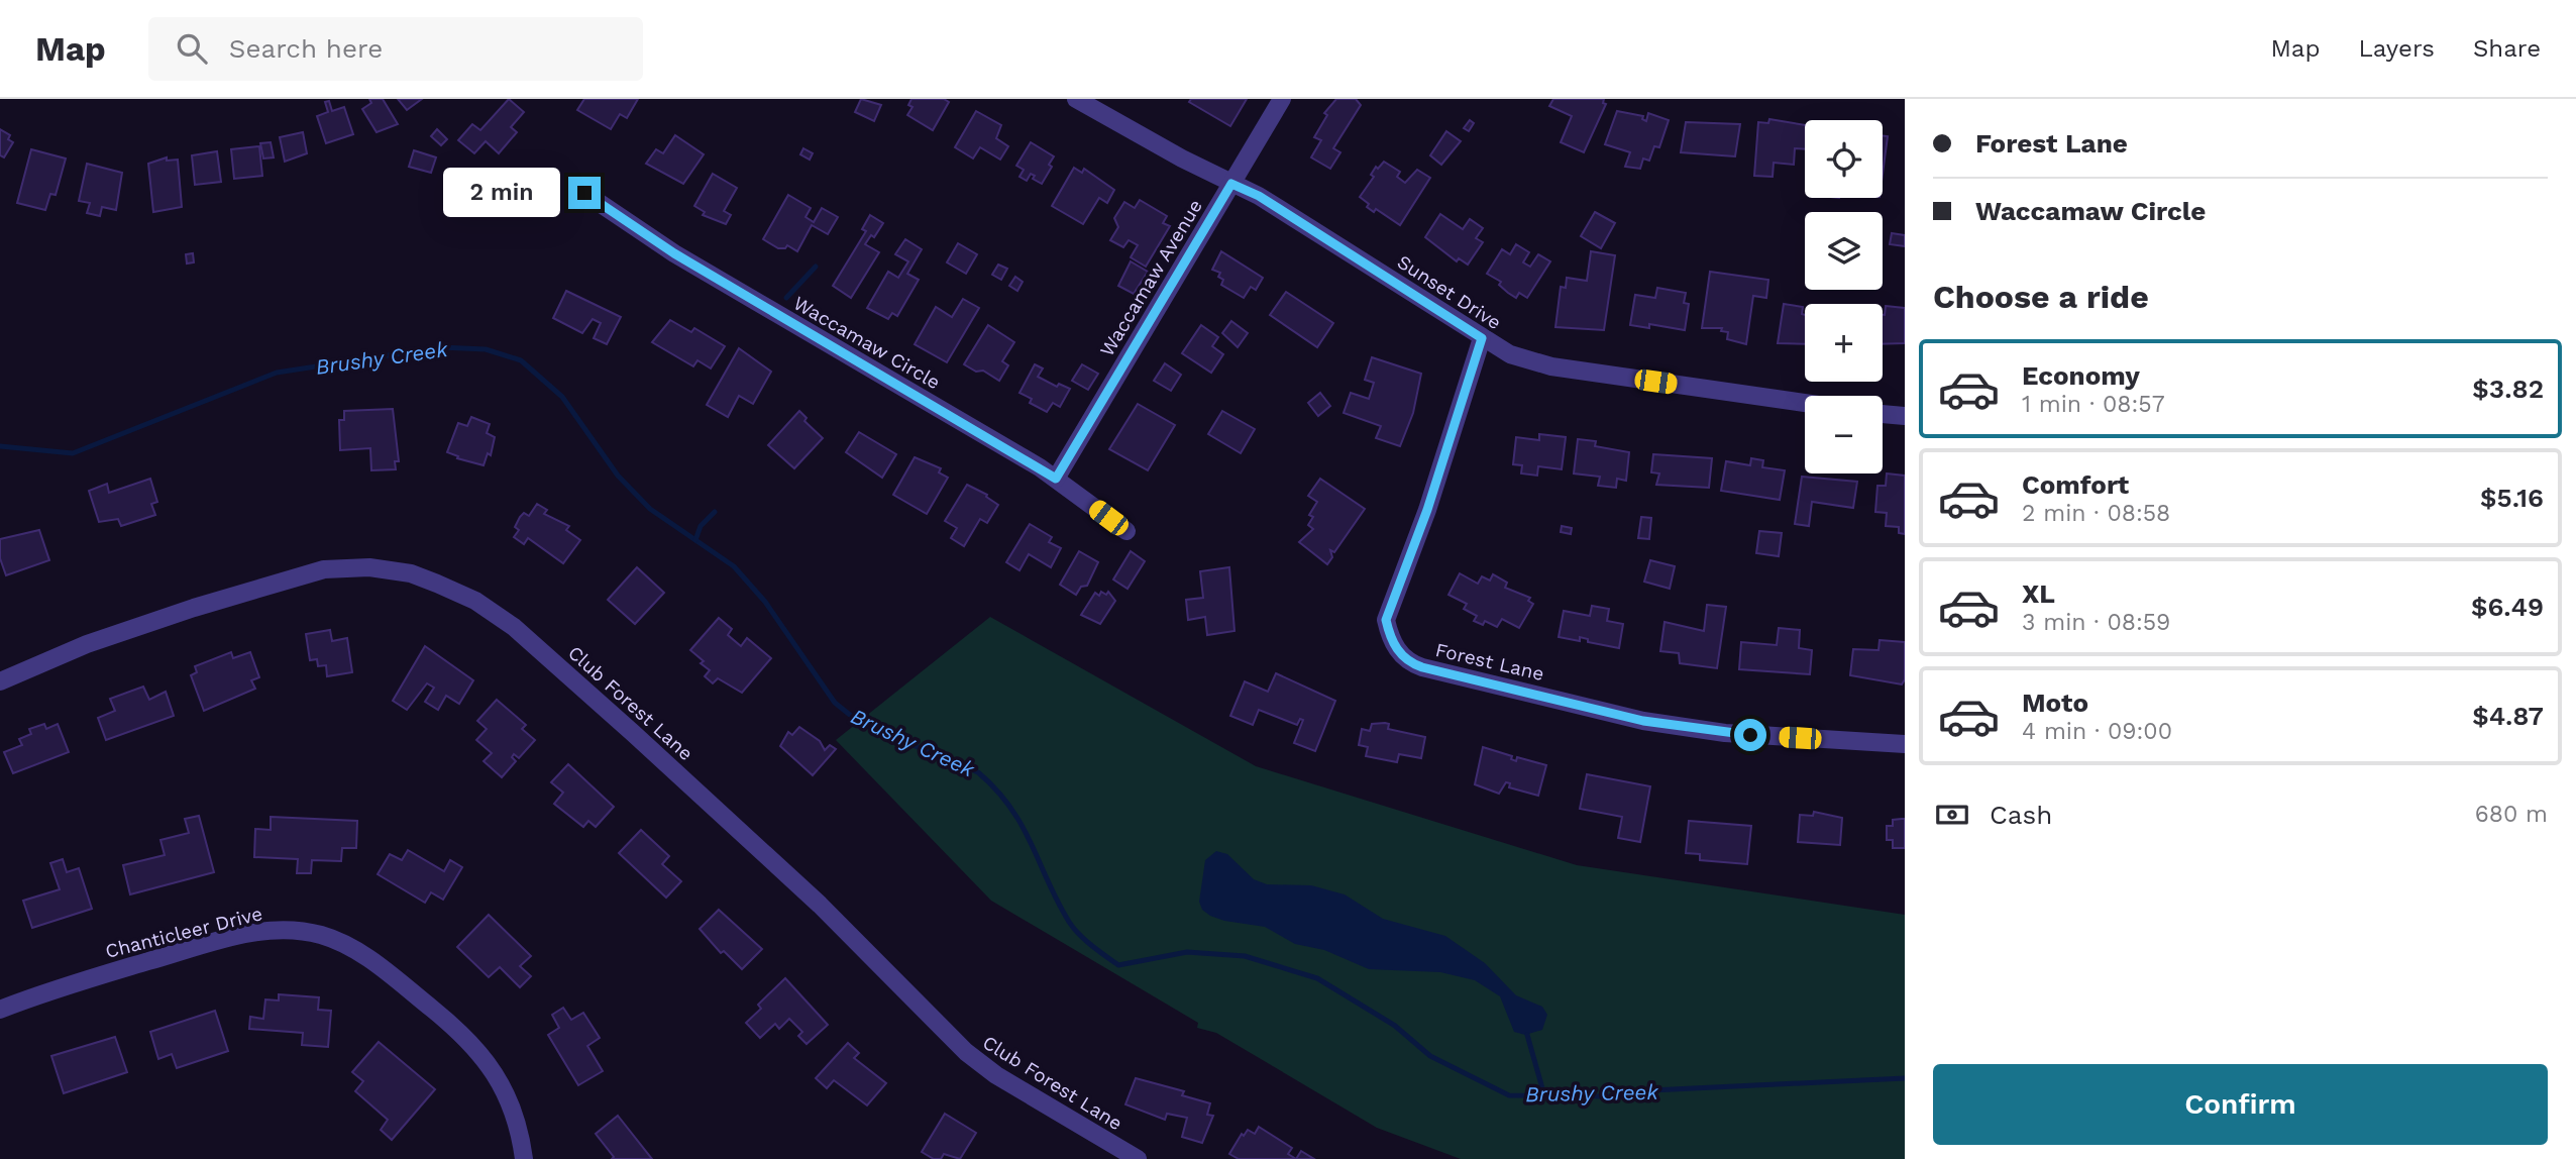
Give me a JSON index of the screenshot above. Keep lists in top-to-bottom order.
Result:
{
  "streets": {
    "street": [
      "Waccamaw Avenue",
      "Sunset Drive",
      "Waccamaw Circle",
      "Forest Lane",
      "Club Forest Lane",
      "Chanticleer Drive"
    ]
  },
  "crossings": [
    ["Waccamaw Avenue", "Sunset Drive"],
    ["Waccamaw Avenue", "Waccamaw Circle"],
    ["Sunset Drive", "Forest Lane"]
  ],
  "water": ["Brushy Creek"],
  "page": {
    "header": "Map",
    "search": "Search here",
    "nav": ["Map", "Layers", "Share"],
    "banner": ["Forest Lane", "Waccamaw Circle"],
    "map_buttons": ["+", "−"],
    "bubble": "2 min",
    "heading": "Choose a ride",
    "list": [
      {
        "name": "Economy",
        "note": "1 min · 08:57",
        "value": "$3.82"
      },
      {
        "name": "Comfort",
        "note": "2 min · 08:58",
        "value": "$5.16"
      },
      {
        "name": "XL",
        "note": "3 min · 08:59",
        "value": "$6.49"
      },
      {
        "name": "Moto",
        "note": "4 min · 09:00",
        "value": "$4.87"
      }
    ],
    "pay": ["Cash", "680 m"],
    "buttons": "Confirm"
  }
}
